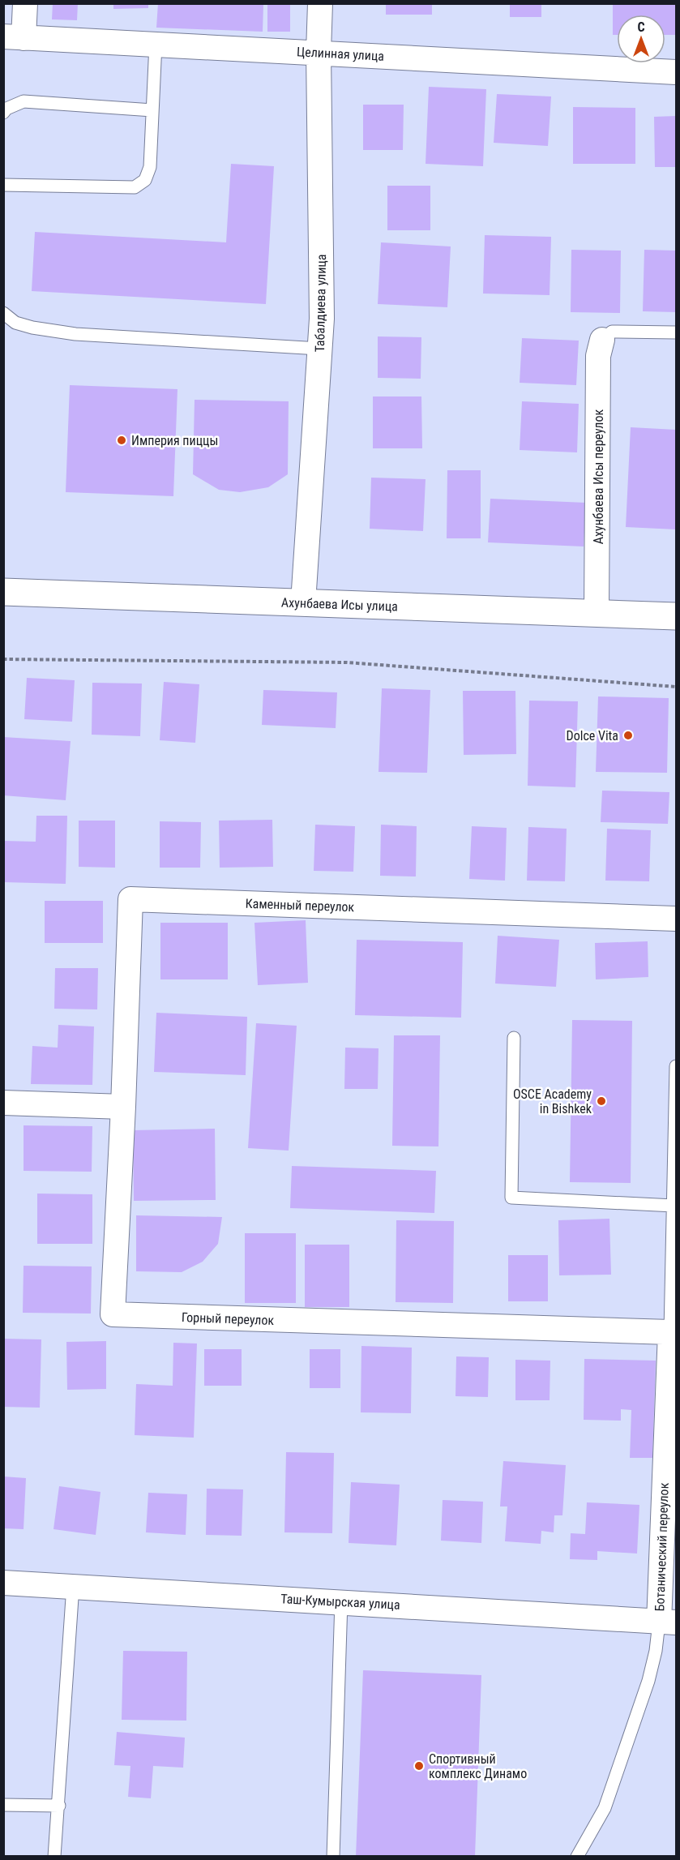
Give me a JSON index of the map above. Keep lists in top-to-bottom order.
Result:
{
  "streets": {
    "main road": ["Ахунбаева Исы улица"],
    "street": [
      "Целинная улица",
      "Табалдиева улица",
      "Ахунбаева Исы переулок",
      "Каменный переулок",
      "Горный переулок",
      "Ботанический переулок",
      "Таш-Кумырская улица"
    ]
  },
  "crossings": [
    ["Целинная улица", "Табалдиева улица"],
    ["Табалдиева улица", "Ахунбаева Исы улица"],
    ["Ахунбаева Исы переулок", "Ахунбаева Исы улица"],
    ["Каменный переулок", "Горный переулок"],
    ["Горный переулок", "Ботанический переулок"],
    ["Ботанический переулок", "Таш-Кумырская улица"]
  ],
  "places": [
    "Империя пиццы",
    "Dolce Vita",
    "OSCE Academy in Bishkek",
    "Спортивный комплекс Динамо"
  ],
  "north": "top"
}
